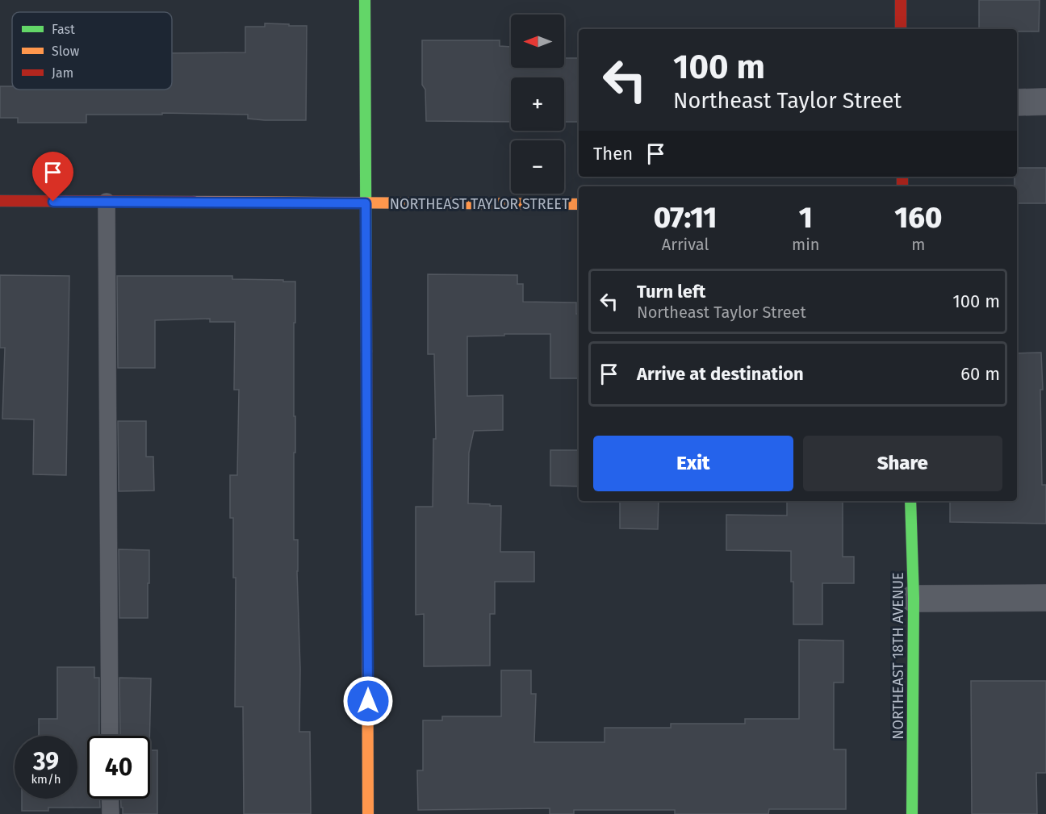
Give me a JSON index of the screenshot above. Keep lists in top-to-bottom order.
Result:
{
  "streets": {
    "street": ["NORTHEAST TAYLOR STREET", "NORTHEAST 18TH AVENUE"]
  },
  "legend": ["Fast", "Slow", "Jam"],
  "north": "left",
  "page": {
    "map_buttons": ["+", "−"],
    "turn": ["100 m", "Northeast Taylor Street"],
    "then": "Then",
    "eta": [
      "07:11",
      "Arrival",
      "1",
      "min",
      "160",
      "m"
    ],
    "list": [
      {
        "name": "Turn left",
        "note": "Northeast Taylor Street",
        "value": "100 m"
      },
      {
        "name": "Arrive at destination",
        "value": "60 m"
      }
    ],
    "buttons": ["Exit", "Share"],
    "speed": "39 km/h",
    "limit": "40"
  }
}
